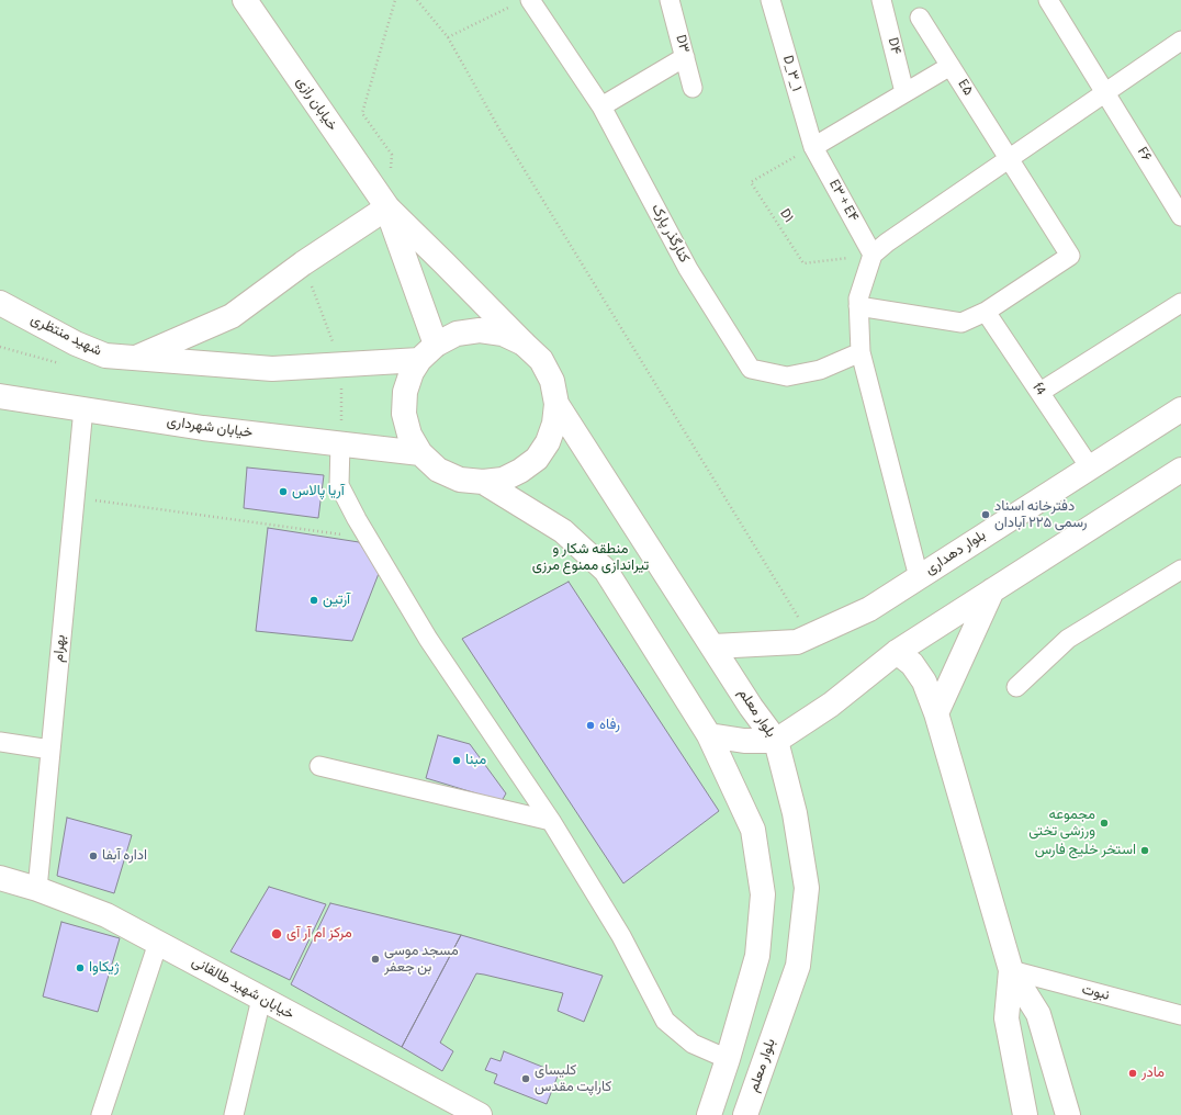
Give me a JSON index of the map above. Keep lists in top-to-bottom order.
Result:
{
  "streets": {
    "main road": [
      "خیابان رازی",
      "شهید منتظری",
      "خیابان شهرداری",
      "بلوار دهداری",
      "بلوار معلم",
      "خیابان شهيد طالقانی"
    ],
    "street": [
      "D۳",
      "D۴",
      "D_۳_۱",
      "E۵",
      "F۶",
      "E۳ + E۴",
      "کنارگذر پارک",
      "f4",
      "بهرام",
      "نبوت"
    ],
    "path": ["D۱"]
  },
  "crossings": [
    ["D_۳_۱", "E۳ + E۴"],
    ["D_۳_۱", "D۱"],
    ["E۵", "f4"],
    ["خیابان رازی", "شهید منتظری"],
    ["خیابان رازی", "خیابان شهرداری"],
    ["خیابان رازی", "بلوار معلم"],
    ["E۳ + E۴", "D۱"],
    ["شهید منتظری", "خیابان شهرداری"],
    ["شهید منتظری", "بلوار معلم"],
    ["f4", "بلوار دهداری"],
    ["خیابان شهرداری", "بهرام"],
    ["خیابان شهرداری", "بلوار معلم"],
    ["بلوار دهداری", "بلوار معلم"],
    ["بهرام", "خیابان شهيد طالقانی"]
  ],
  "parks": ["منطقه شکار و تیراندازی ممنوع مرزی"],
  "places": [
    "آریا پالاس",
    "دفترخانه اسناد رسمی ۲۲۵ آبادان",
    "آرتین",
    "رفاه",
    "مبنا",
    "مجموعه ورزشی تختی",
    "استخر خلیج فارس",
    "اداره آبفا",
    "مرکز ام آر آی",
    "مسجد موسی بن جعفر",
    "ژیکاوا",
    "مادر",
    "کلیسای کاراپت مقدس"
  ]
}
